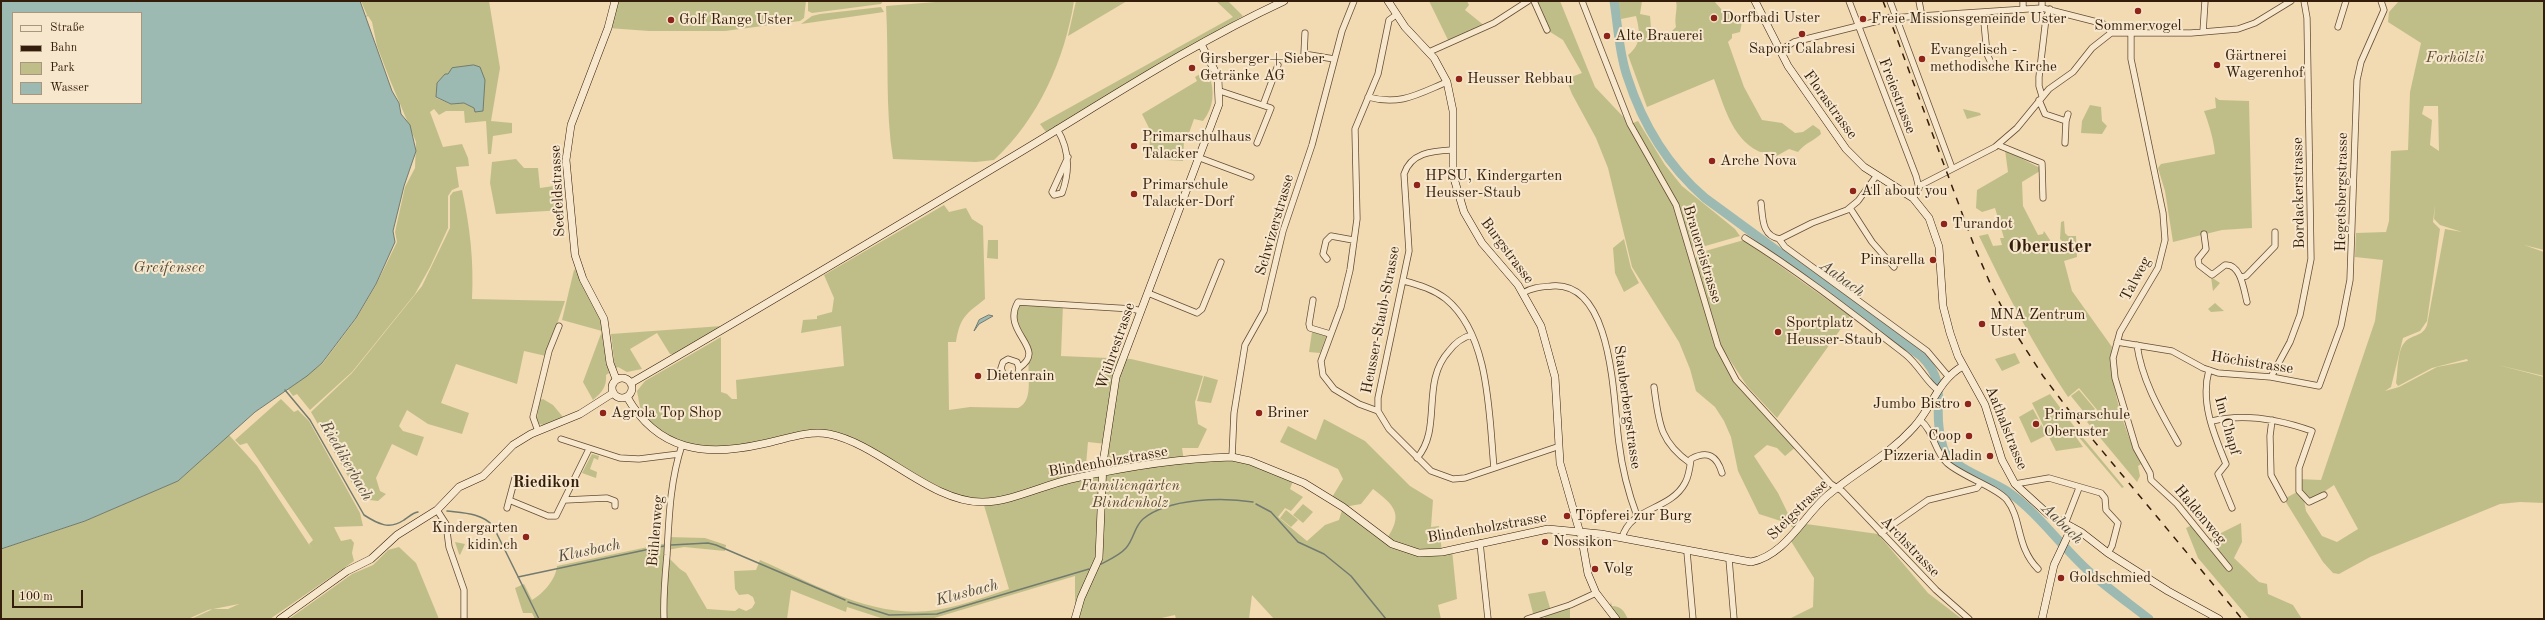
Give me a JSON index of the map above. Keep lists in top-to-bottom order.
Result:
{
  "streets": {
    "street": [
      "Freiestrasse",
      "Florastrasse",
      "Seefeldstrasse",
      "Hegetsbergstrasse",
      "Bordackerstrasse",
      "Schwizerstrasse",
      "Burgstrasse",
      "Brauereistrasse",
      "Talweg",
      "Heusser-Staub-Strasse",
      "Wührestrasse",
      "Höchistrasse",
      "Stauberbergstrasse",
      "Im Chapf",
      "Aathalstrasse",
      "Blindenholzstrasse",
      "Steigstrasse",
      "Haldenweg",
      "Bühlenweg",
      "Archstrasse"
    ]
  },
  "crossings": [
    ["Florastrasse", "Aathalstrasse"],
    ["Seefeldstrasse", "Blindenholzstrasse"],
    ["Hegetsbergstrasse", "Höchistrasse"],
    ["Bordackerstrasse", "Höchistrasse"],
    ["Schwizerstrasse", "Blindenholzstrasse"],
    ["Burgstrasse", "Heusser-Staub-Strasse"],
    ["Burgstrasse", "Stauberbergstrasse"],
    ["Burgstrasse", "Blindenholzstrasse"],
    ["Burgstrasse", "Steigstrasse"],
    ["Brauereistrasse", "Steigstrasse"],
    ["Brauereistrasse", "Archstrasse"],
    ["Talweg", "Höchistrasse"],
    ["Talweg", "Haldenweg"],
    ["Wührestrasse", "Blindenholzstrasse"],
    ["Höchistrasse", "Im Chapf"],
    ["Aathalstrasse", "Steigstrasse"],
    ["Blindenholzstrasse", "Steigstrasse"],
    ["Blindenholzstrasse", "Bühlenweg"],
    ["Steigstrasse", "Archstrasse"]
  ],
  "districts": ["Oberuster", "Riedikon"],
  "water": [
    "Greifensee",
    "Aabach",
    "Riedikerbach",
    "Klusbach"
  ],
  "parks": ["Forhölzli", "Familiengärten Blindenholz"],
  "places": [
    "Sommervogel",
    "Dorfbadi Uster",
    "Freie Missionsgemeinde Uster",
    "Golf Range Uster",
    "Sapori Calabresi",
    "Alte Brauerei",
    "Evangelisch - methodische Kirche",
    "Gärtnerei Wagerenhof",
    "Girsberger+Sieber Getränke AG",
    "Heusser Rebbau",
    "Primarschulhaus Talacker",
    "Arche Nova",
    "HPSU, Kindergarten Heusser-Staub",
    "All about you",
    "Primarschule Talacker-Dorf",
    "Turandot",
    "Pinsarella",
    "MNA Zentrum Uster",
    "Sportplatz Heusser-Staub",
    "Dietenrain",
    "Jumbo Bistro",
    "Agrola Top Shop",
    "Briner",
    "Primarschule Oberuster",
    "Coop",
    "Pizzeria Aladin",
    "Töpferei zur Burg",
    "Kindergarten kidin.ch",
    "Nossikon",
    "Volg",
    "Goldschmied"
  ],
  "legend": [
    "Straße",
    "Bahn",
    "Park",
    "Wasser"
  ],
  "scale_bar": "100 m"
}
